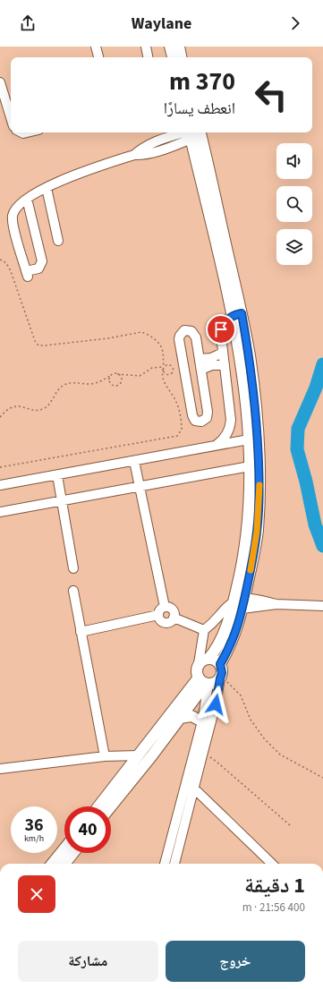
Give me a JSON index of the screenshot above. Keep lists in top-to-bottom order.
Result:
{
  "page": {
    "header": "Waylane",
    "turn": ["370 m", "انعطف يسارًا"],
    "speed": "36 km/h",
    "limit": "40",
    "heading": ["1 دقيقة", "400 m · 21:56"],
    "buttons": ["خروج", "مشاركة"]
  }
}
